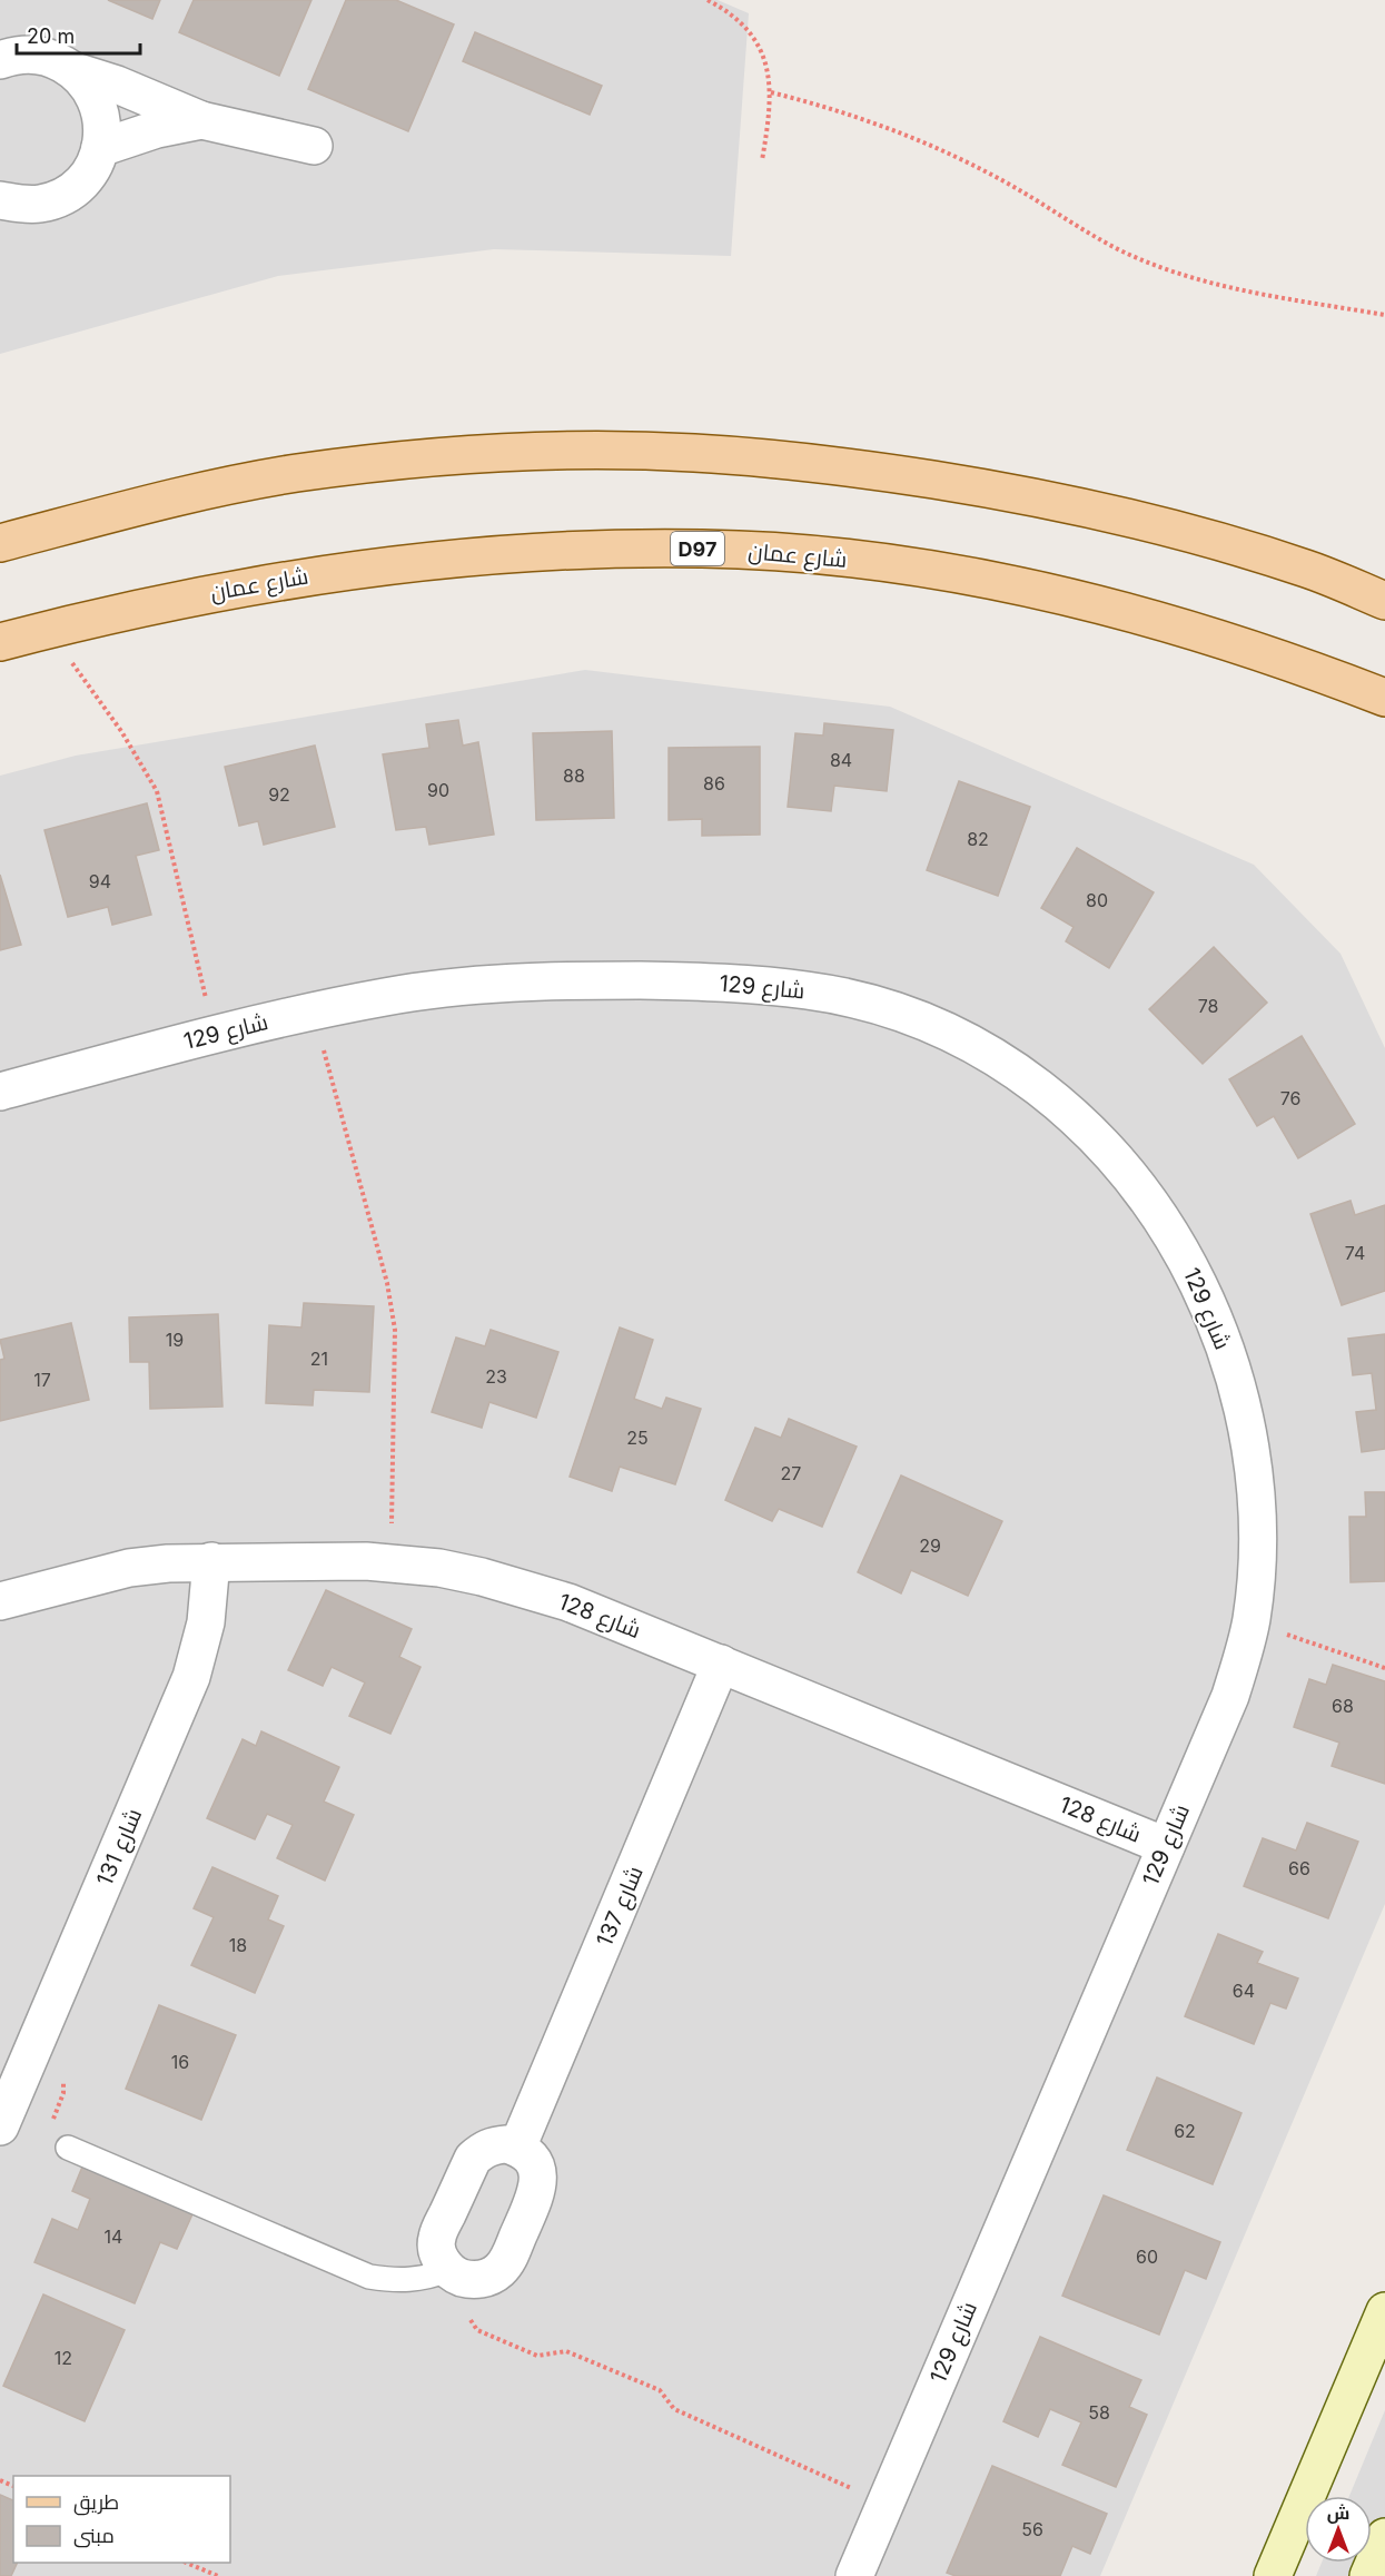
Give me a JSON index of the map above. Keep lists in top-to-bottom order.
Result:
{
  "streets": {
    "main road": ["D97", "شارع عمان"],
    "street": [
      "شارع 129",
      "شارع 128",
      "شارع 131",
      "شارع 137"
    ]
  },
  "crossings": [
    ["شارع 129", "شارع 128"],
    ["شارع 128", "شارع 131"],
    ["شارع 128", "شارع 137"]
  ],
  "house_numbers": [
    "84",
    "88",
    "86",
    "90",
    "92",
    "82",
    "94",
    "80",
    "78",
    "76",
    "74",
    "19",
    "21",
    "23",
    "17",
    "25",
    "27",
    "29",
    "68",
    "66",
    "18",
    "64",
    "16",
    "62",
    "14",
    "60",
    "12",
    "58",
    "56"
  ],
  "legend": ["طريق", "مبنى"],
  "scale_bar": "20 m",
  "north": "top"
}
